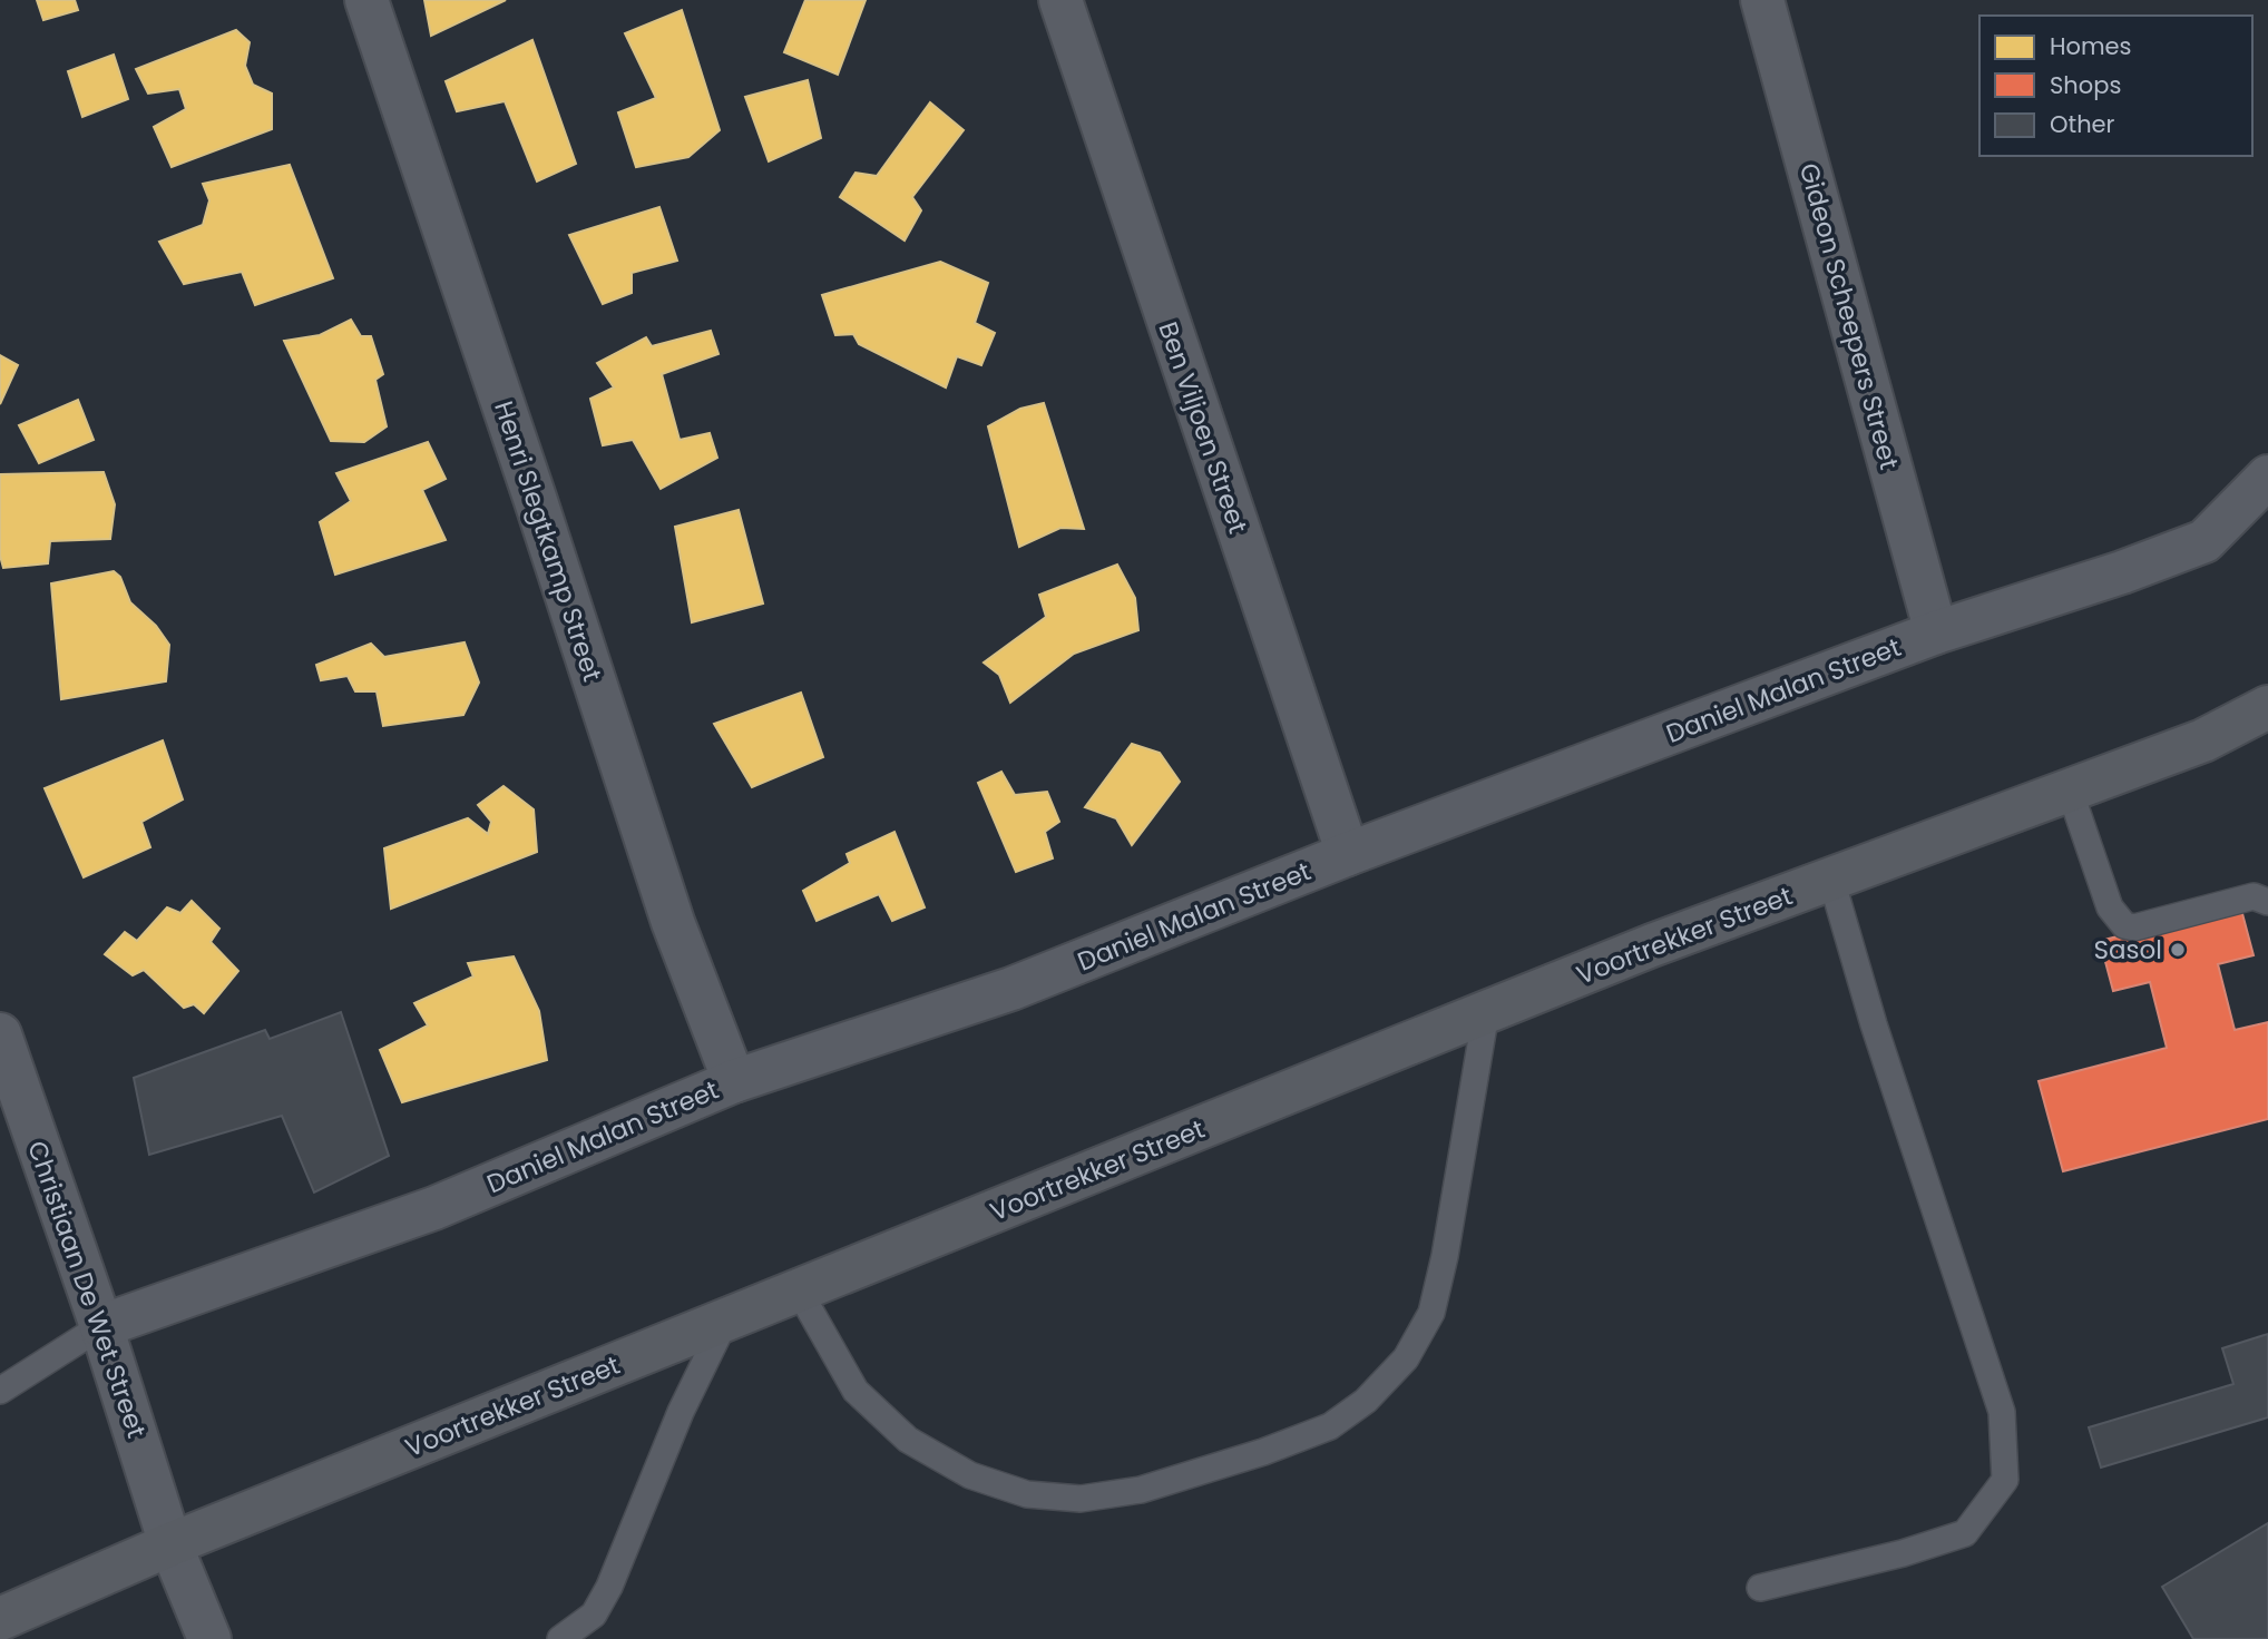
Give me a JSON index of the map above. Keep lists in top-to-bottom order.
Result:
{
  "streets": {
    "main road": ["Voortrekker Street"],
    "street": [
      "Gideon Scheepers Street",
      "Ben Viljoen Street",
      "Henri Slegtkamp Street",
      "Daniel Malan Street",
      "Christiaan De Wet Street"
    ]
  },
  "crossings": [
    ["Gideon Scheepers Street", "Daniel Malan Street"],
    ["Ben Viljoen Street", "Daniel Malan Street"],
    ["Henri Slegtkamp Street", "Daniel Malan Street"],
    ["Daniel Malan Street", "Christiaan De Wet Street"],
    ["Voortrekker Street", "Christiaan De Wet Street"]
  ],
  "places": ["Sasol"],
  "legend": ["Homes", "Shops", "Other"]
}
